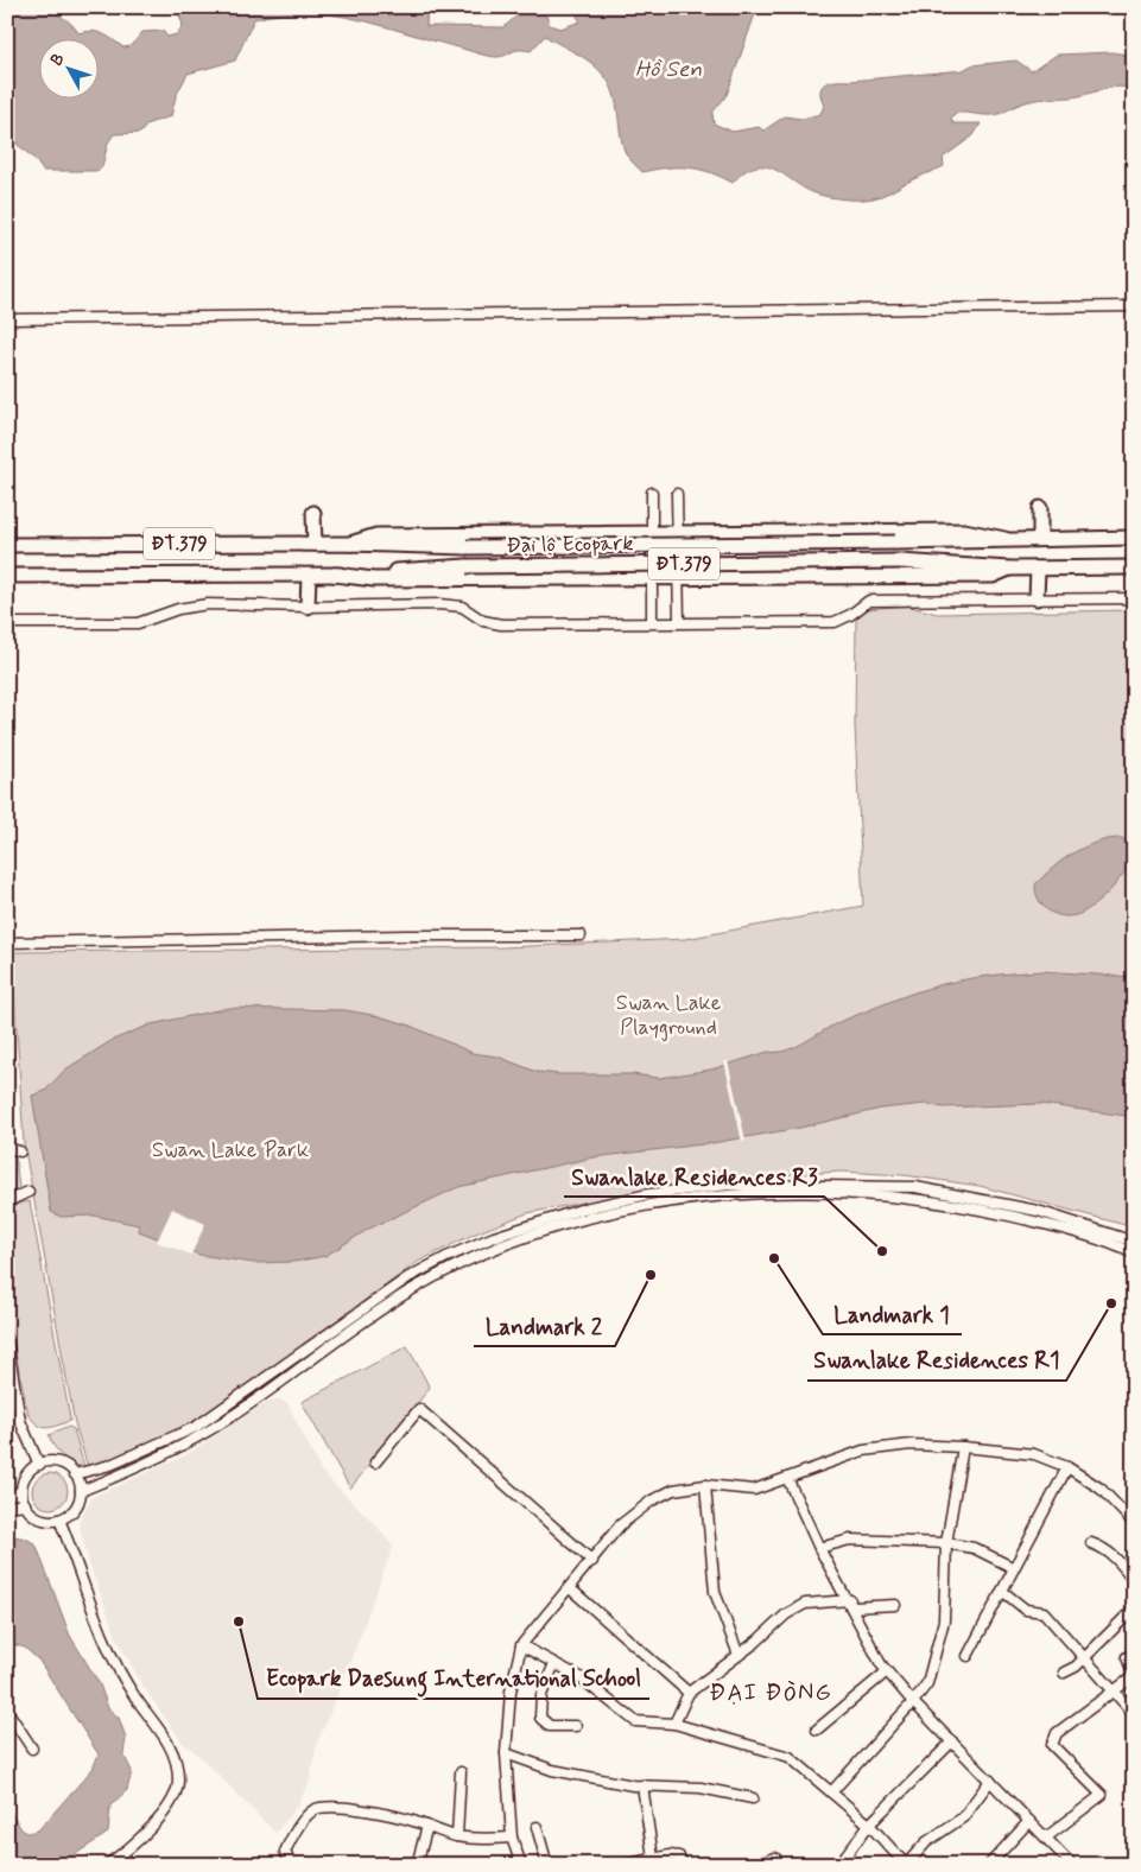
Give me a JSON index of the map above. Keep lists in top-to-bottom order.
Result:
{
  "streets": {
    "highway": ["ĐT.379", "Đại lộ Ecopark"]
  },
  "districts": ["ĐẠI ĐÒNG"],
  "water": ["Hồ Sen"],
  "parks": ["Swan Lake Playground", "Swan Lake Park"],
  "places": [
    "Swanlake Residences R3",
    "Landmark 1",
    "Landmark 2",
    "Swanlake Residences R1",
    "Ecopark Daesung International School"
  ],
  "north": "top left"
}
